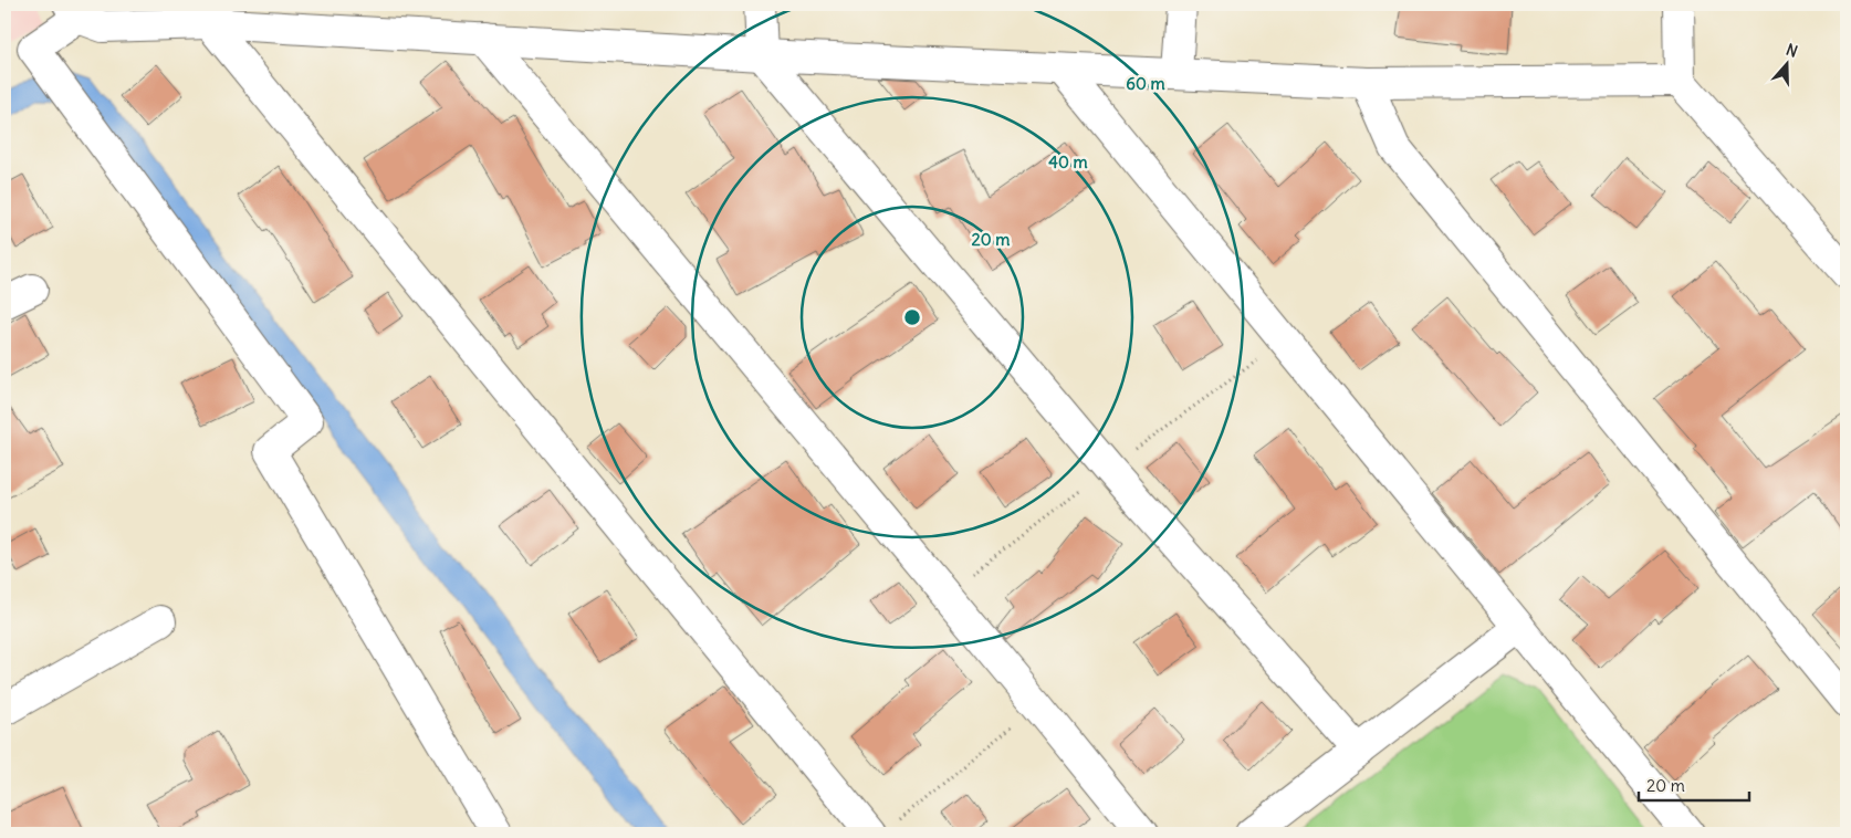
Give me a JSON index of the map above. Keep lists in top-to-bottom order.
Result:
{
  "scale_bar": "20 m",
  "north": "top",
  "rings": ["60 m", "40 m", "20 m"]
}
